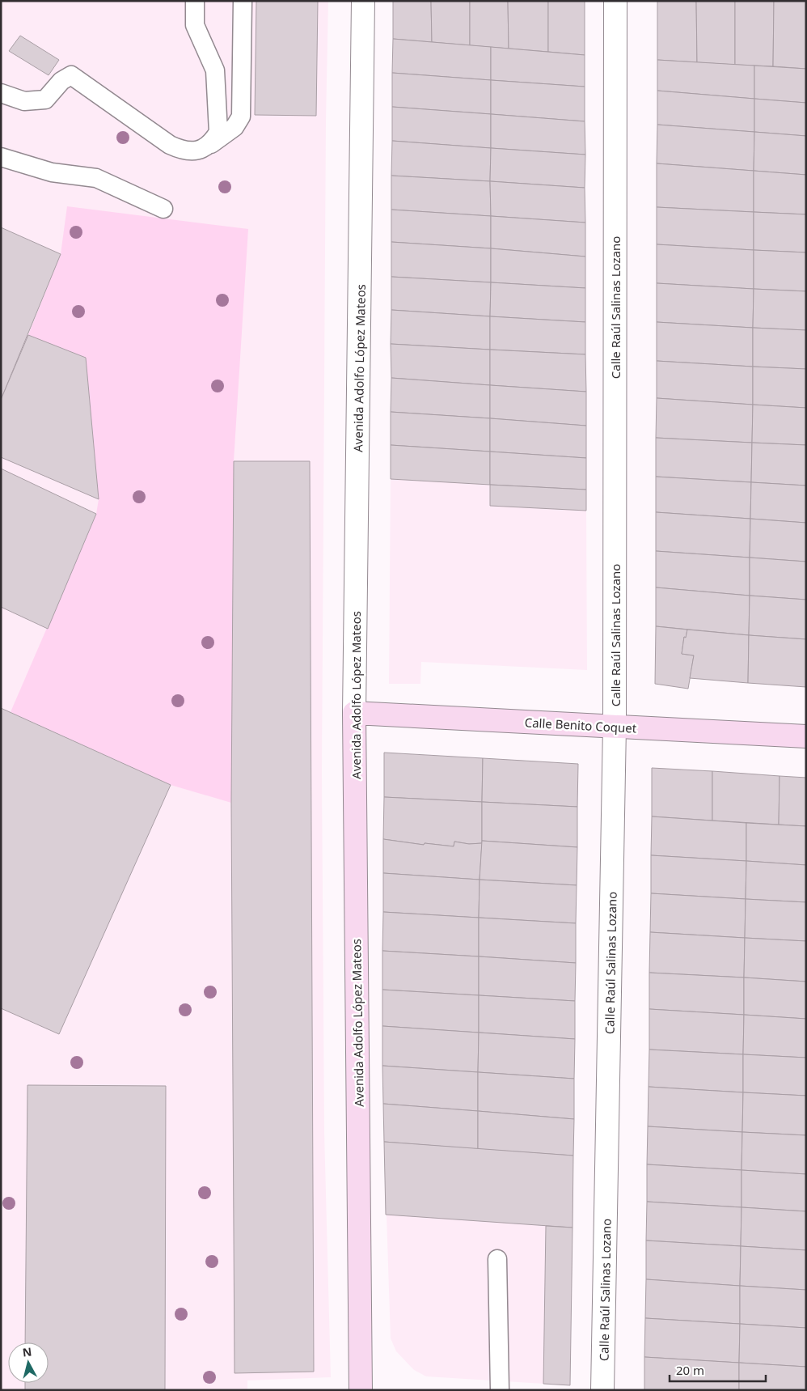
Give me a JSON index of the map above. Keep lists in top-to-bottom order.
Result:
{
  "streets": {
    "street": ["Calle Raúl Salinas Lozano", "Avenida Adolfo López Mateos", "Calle Benito Coquet"]
  },
  "crossings": [
    ["Calle Raúl Salinas Lozano", "Calle Benito Coquet"],
    ["Avenida Adolfo López Mateos", "Calle Benito Coquet"]
  ],
  "scale_bar": "20 m",
  "north": "top"
}
